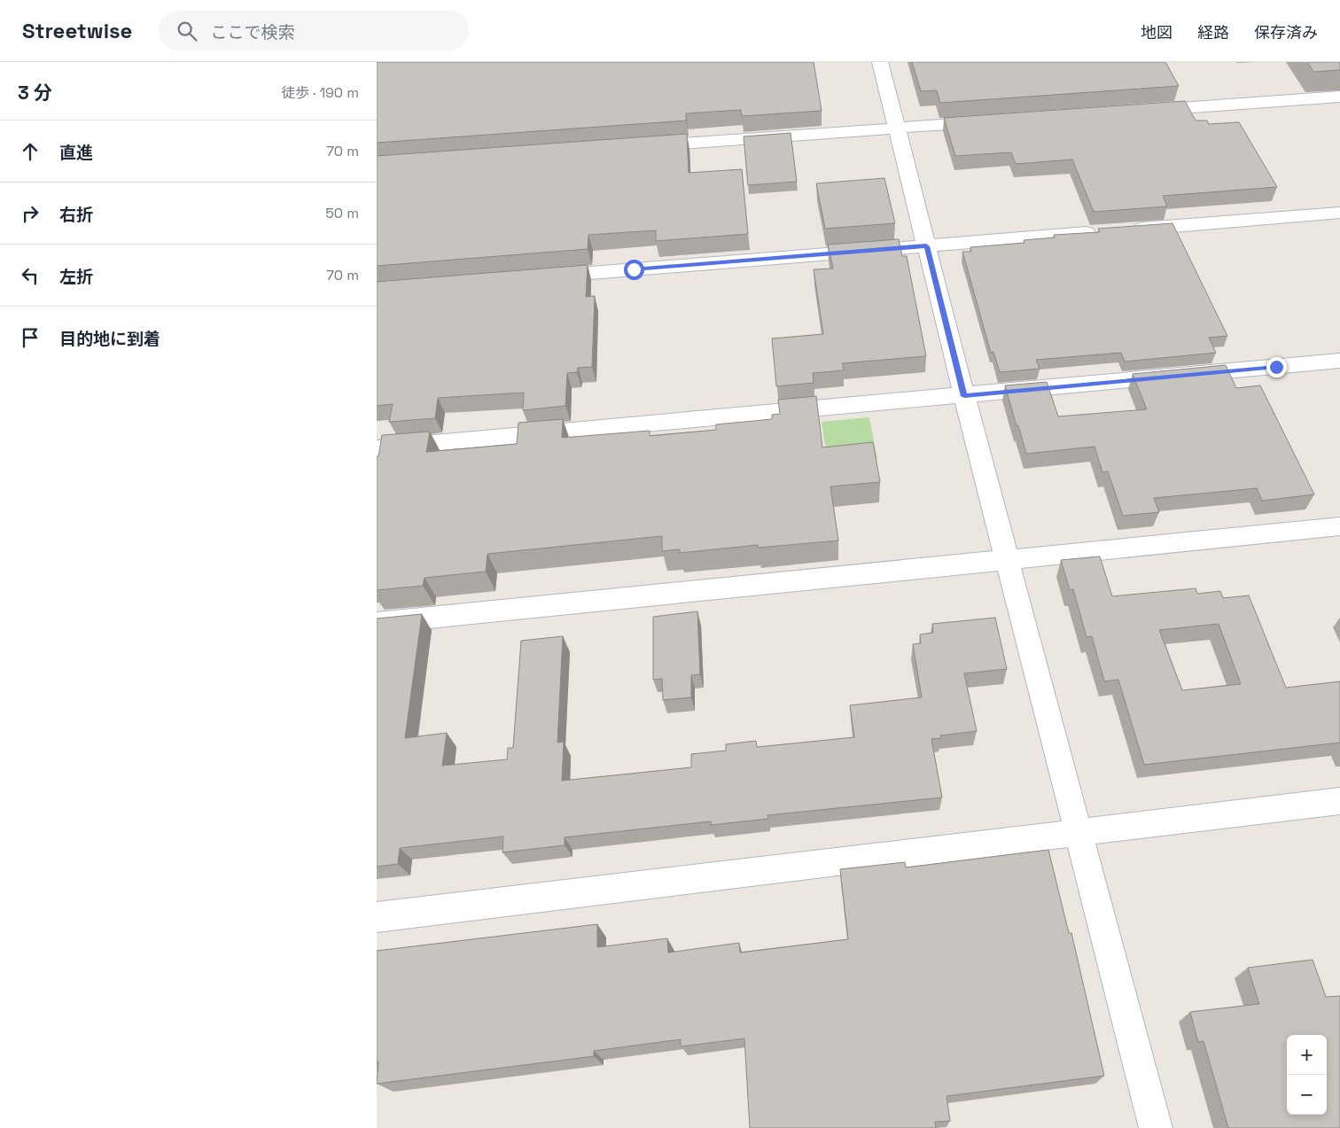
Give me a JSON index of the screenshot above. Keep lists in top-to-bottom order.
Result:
{
  "page": {
    "header": "Streetwise",
    "search": "ここで検索",
    "nav": ["地図", "経路", "保存済み"],
    "heading": ["3 分", "徒歩 · 190 m"],
    "list": [
      ["直進", "70 m"],
      ["右折", "50 m"],
      ["左折", "70 m"],
      "目的地に到着"
    ],
    "map_buttons": ["+", "−"]
  }
}
